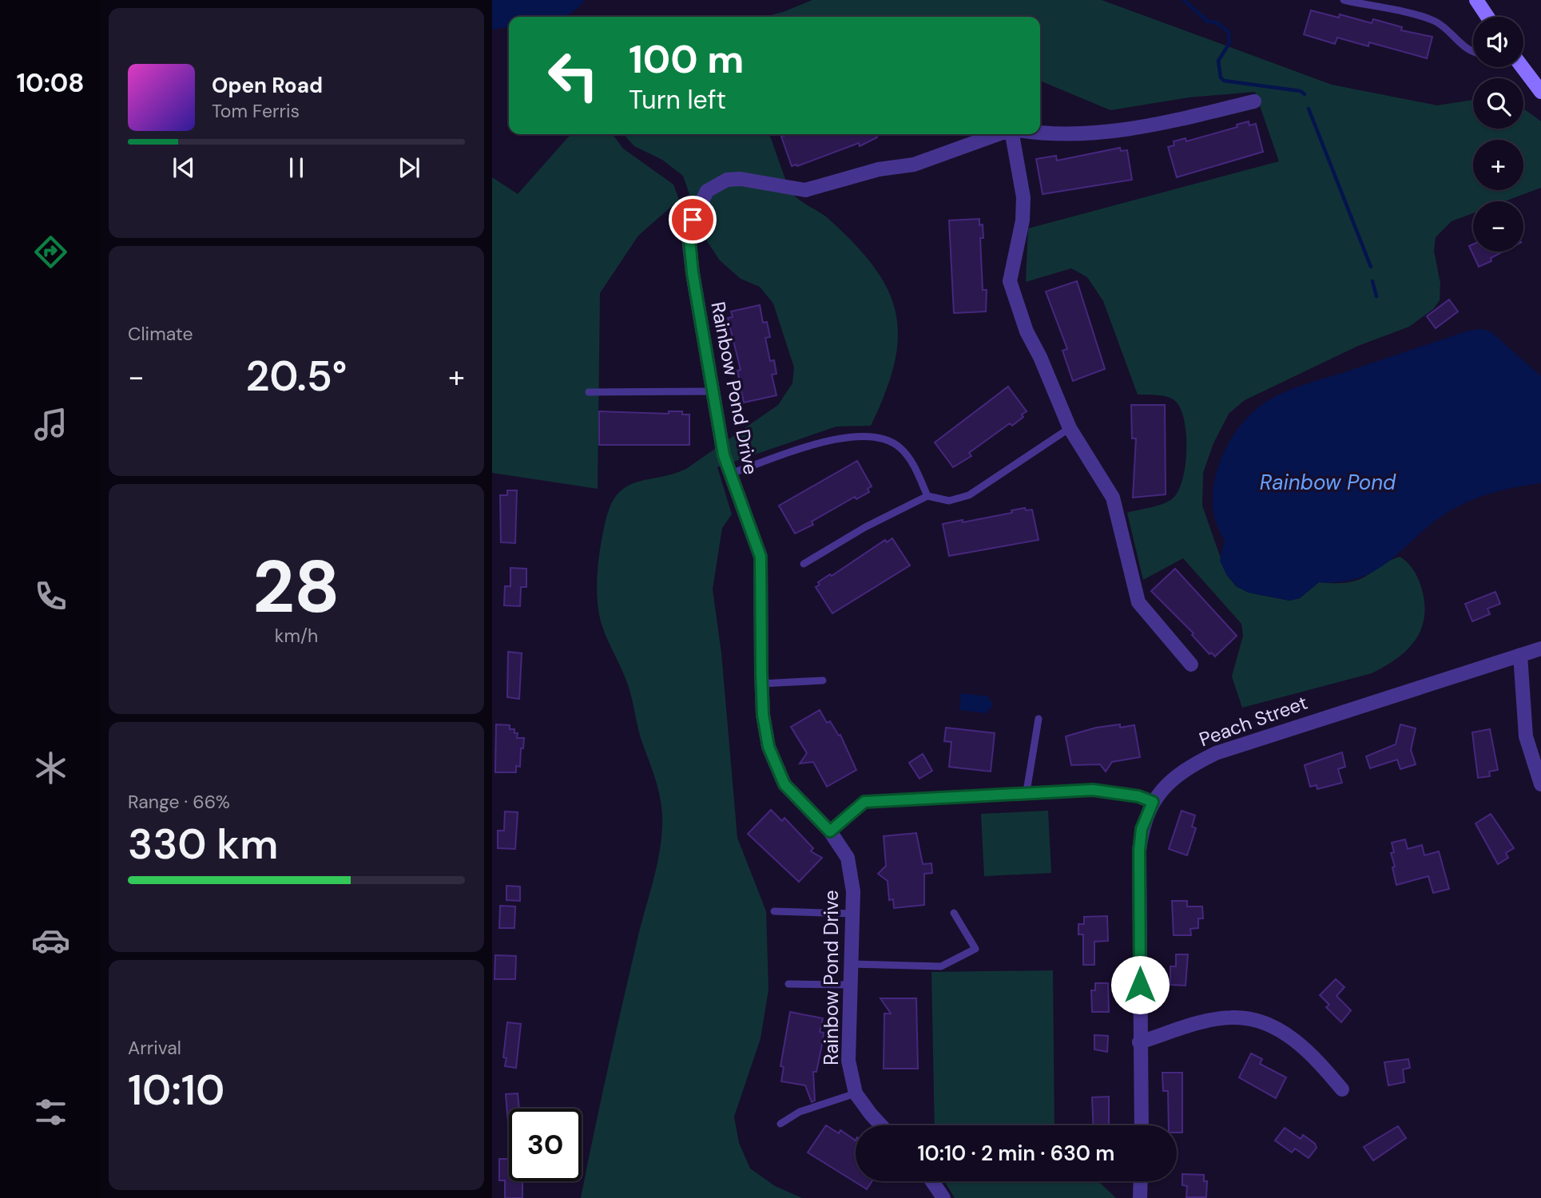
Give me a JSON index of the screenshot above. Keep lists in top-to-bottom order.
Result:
{
  "streets": {
    "street": ["Rainbow Pond Drive", "Peach Street"]
  },
  "water": ["Rainbow Pond"],
  "page": {
    "tabs": "10:08",
    "map_buttons": ["+", "−"],
    "turn": ["100 m", "Turn left"],
    "song": ["Open Road", "Tom Ferris"],
    "tile": [
      "Climate",
      ["28", "km/h"],
      ["Range · 66%", "330 km"],
      ["Arrival", "10:10"]
    ],
    "heat": ["−", "20.5°", "+"],
    "limit": "30",
    "trip": "10:10 · 2 min · 630 m"
  }
}
